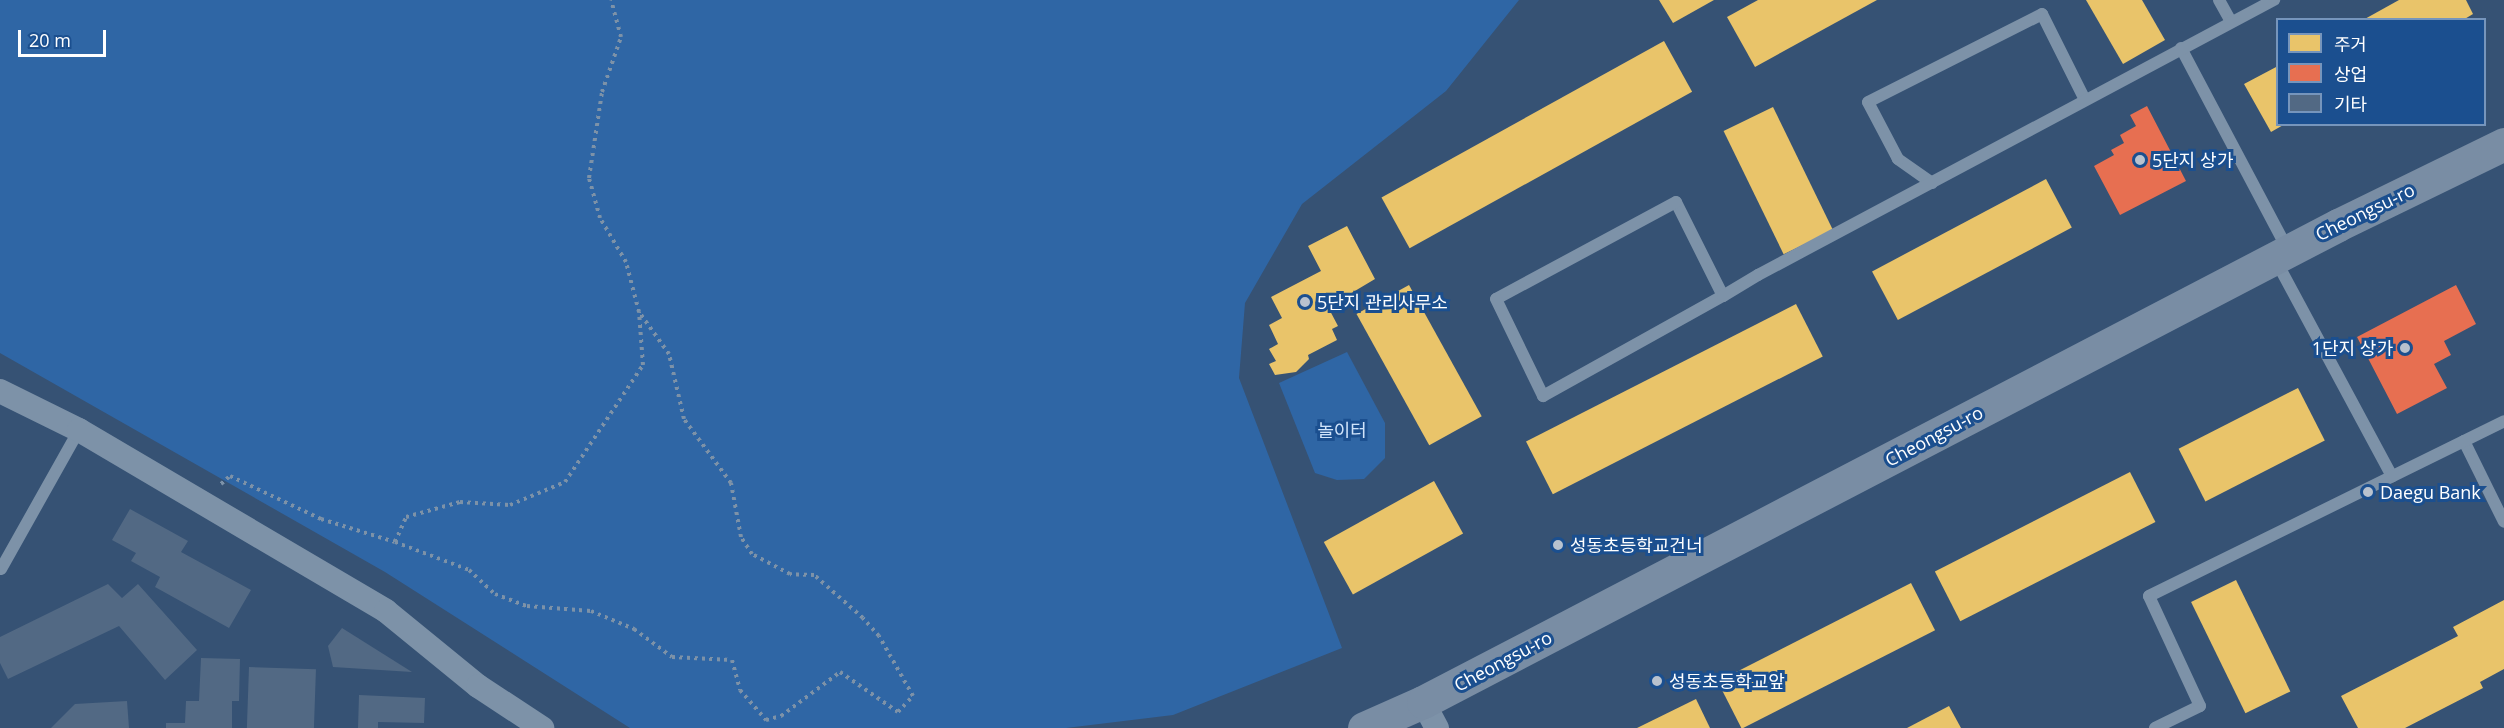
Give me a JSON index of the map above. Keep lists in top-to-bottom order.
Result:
{
  "streets": {
    "main road": ["Cheongsu-ro"]
  },
  "parks": ["놀이터"],
  "places": [
    "5단지 상가",
    "5단지 관리사무소",
    "1단지 상가",
    "Daegu Bank",
    "성동초등학교건너",
    "성동초등학교앞"
  ],
  "legend": ["주거", "상업", "기타"],
  "scale_bar": "20 m"
}
